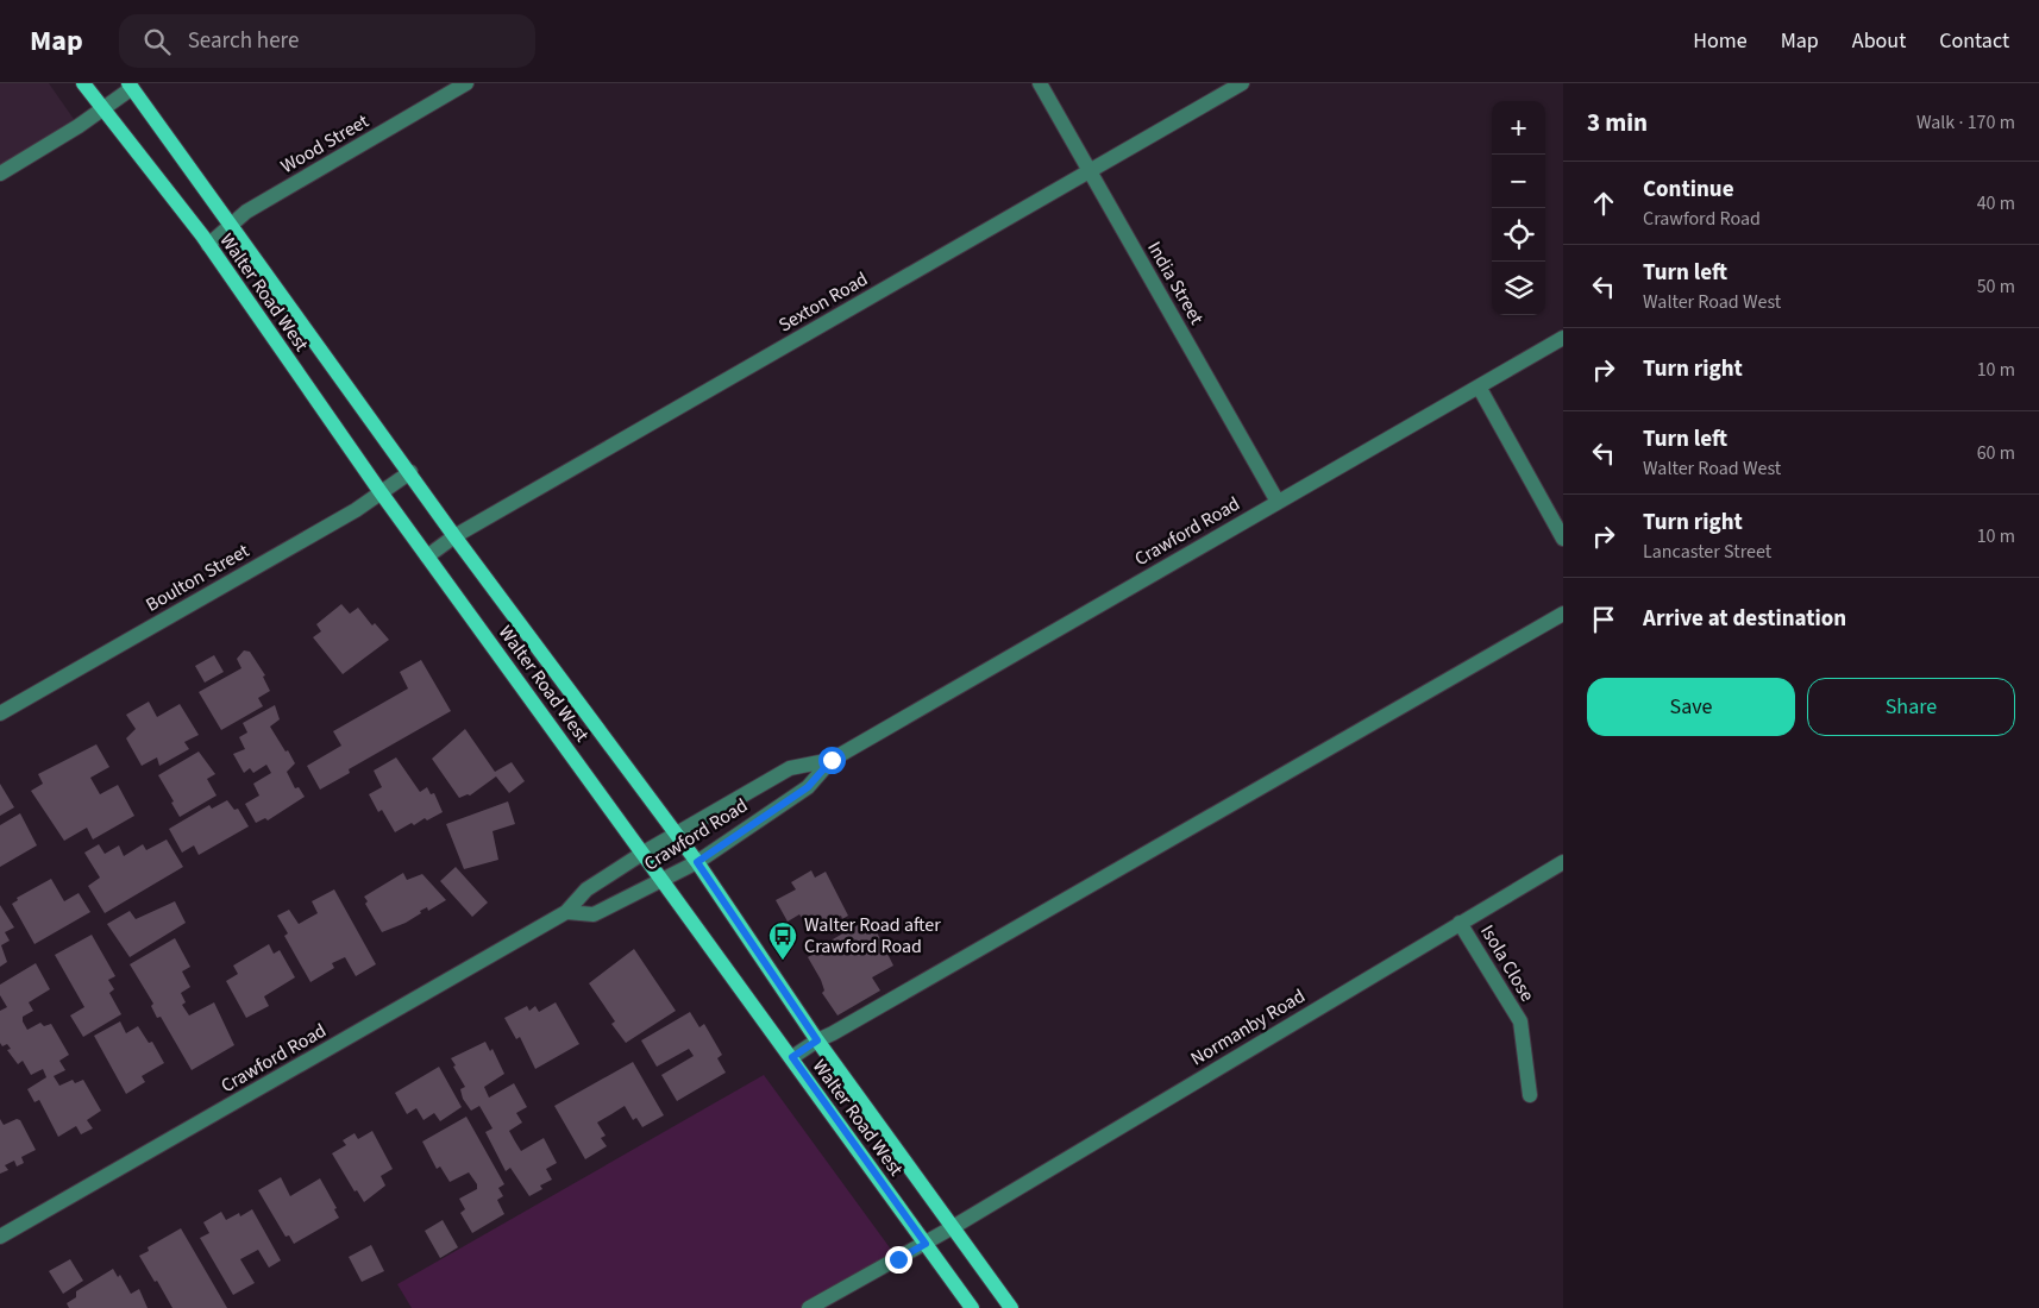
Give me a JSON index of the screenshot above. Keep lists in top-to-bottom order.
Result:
{
  "streets": {
    "main road": ["Walter Road West"],
    "street": [
      "Wood Street",
      "India Street",
      "Sexton Road",
      "Crawford Road",
      "Boulton Street",
      "Isola Close",
      "Normanby Road"
    ]
  },
  "crossings": [
    ["Wood Street", "Walter Road West"],
    ["India Street", "Sexton Road"],
    ["India Street", "Crawford Road"],
    ["Walter Road West", "Sexton Road"],
    ["Walter Road West", "Crawford Road"],
    ["Walter Road West", "Boulton Street"],
    ["Walter Road West", "Normanby Road"],
    ["Isola Close", "Normanby Road"]
  ],
  "places": {
    "bus stop": ["Walter Road after Crawford Road"]
  },
  "page": {
    "header": "Map",
    "search": "Search here",
    "nav": [
      "Home",
      "Map",
      "About",
      "Contact"
    ],
    "heading": ["3 min", "Walk · 170 m"],
    "map_buttons": ["+", "−"],
    "list": [
      ["Continue", "Crawford Road", "40 m"],
      ["Turn left", "Walter Road West", "50 m"],
      ["Turn right", "10 m"],
      ["Turn left", "Walter Road West", "60 m"],
      ["Turn right", "Lancaster Street", "10 m"],
      "Arrive at destination"
    ],
    "buttons": ["Save", "Share"]
  }
}
